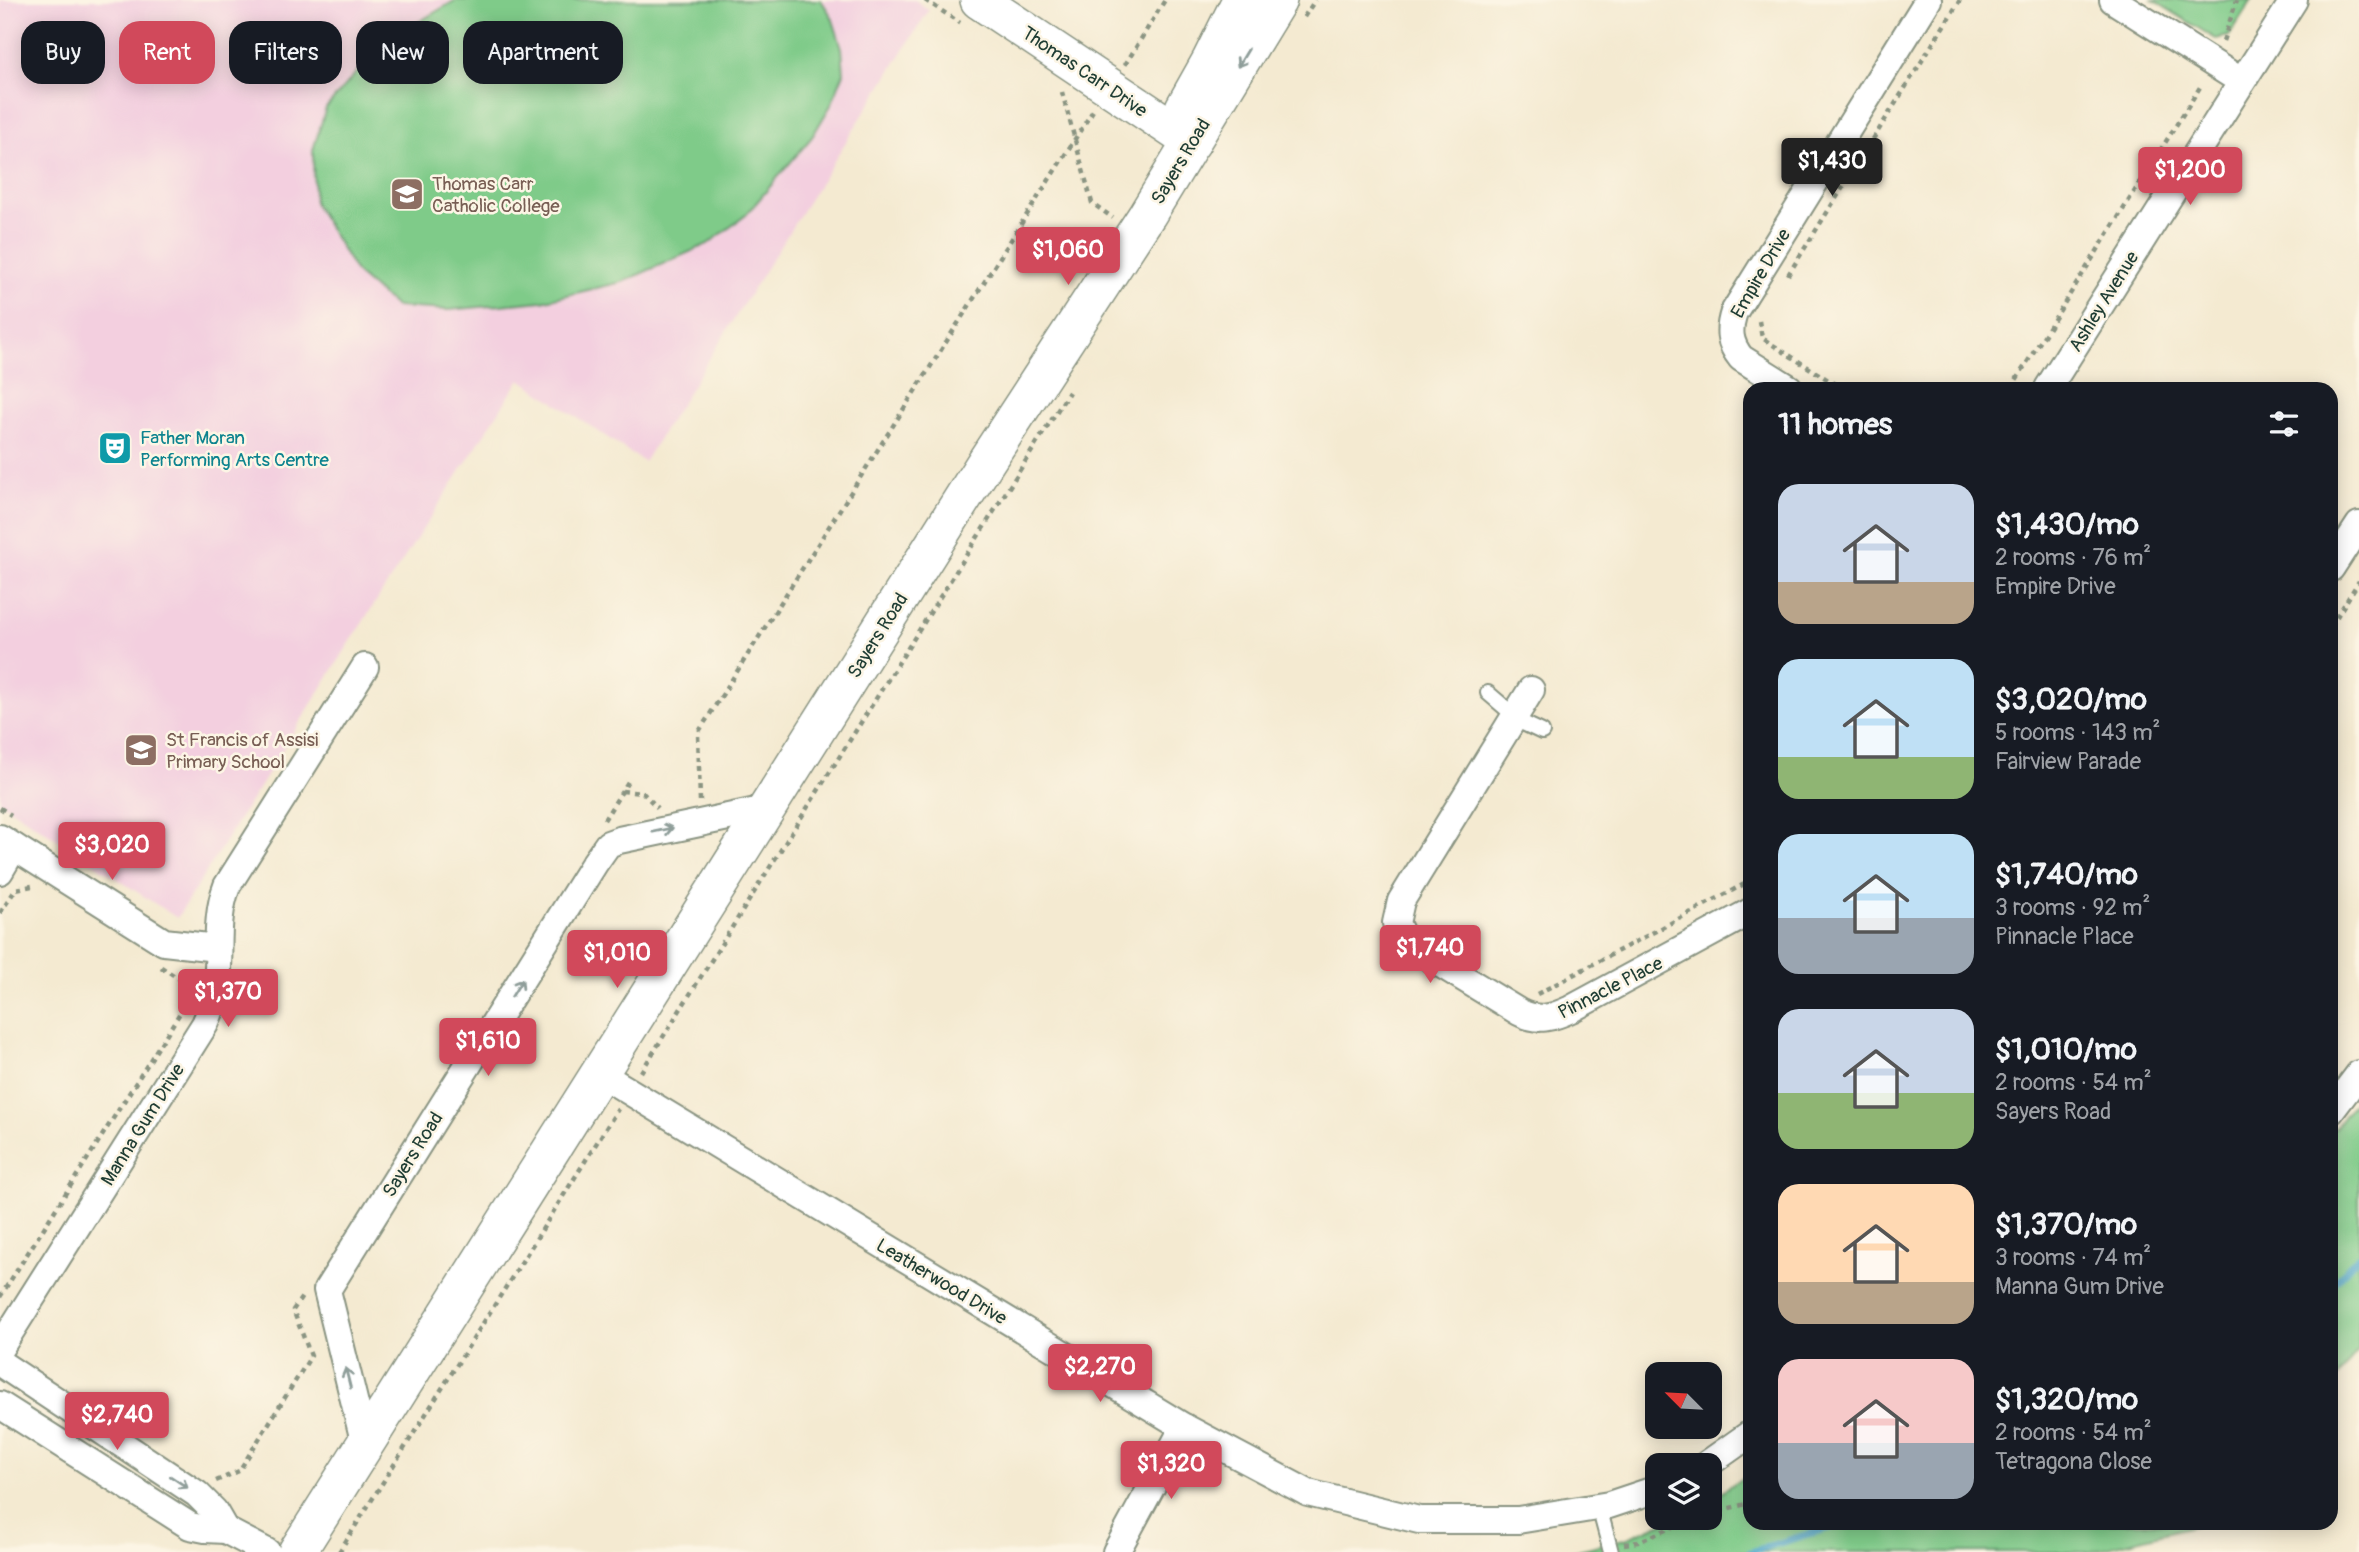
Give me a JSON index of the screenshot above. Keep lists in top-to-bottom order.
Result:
{
  "streets": {
    "main road": ["Thomas Carr Drive", "Sayers Road"],
    "street": [
      "Empire Drive",
      "Ashley Avenue",
      "Pinnacle Place",
      "Manna Gum Drive",
      "Leatherwood Drive"
    ]
  },
  "crossings": [
    ["Thomas Carr Drive", "Sayers Road"],
    ["Sayers Road", "Leatherwood Drive"]
  ],
  "places": {
    "school or university": ["Thomas Carr Catholic College", "St Francis of Assisi Primary School"],
    "theatre": ["Father Moran Performing Arts Centre"]
  },
  "north": "top left",
  "page": {
    "chip": [
      "Buy",
      "Rent",
      "Filters",
      "New",
      "Apartment"
    ],
    "price": [
      "$1,430",
      "$1,200",
      "$1,060",
      "$3,020",
      "$1,740",
      "$1,010",
      "$1,370",
      "$1,610",
      "$2,270",
      "$2,740",
      "$1,320"
    ],
    "heading": "11 homes",
    "list": [
      {
        "name": "$1,430/mo",
        "note": "2 rooms · 76 m² · Empire Drive"
      },
      {
        "name": "$3,020/mo",
        "note": "5 rooms · 143 m² · Fairview Parade"
      },
      {
        "name": "$1,740/mo",
        "note": "3 rooms · 92 m² · Pinnacle Place"
      },
      {
        "name": "$1,010/mo",
        "note": "2 rooms · 54 m² · Sayers Road"
      },
      {
        "name": "$1,370/mo",
        "note": "3 rooms · 74 m² · Manna Gum Drive"
      },
      {
        "name": "$1,320/mo",
        "note": "2 rooms · 54 m² · Tetragona Close"
      }
    ]
  }
}
